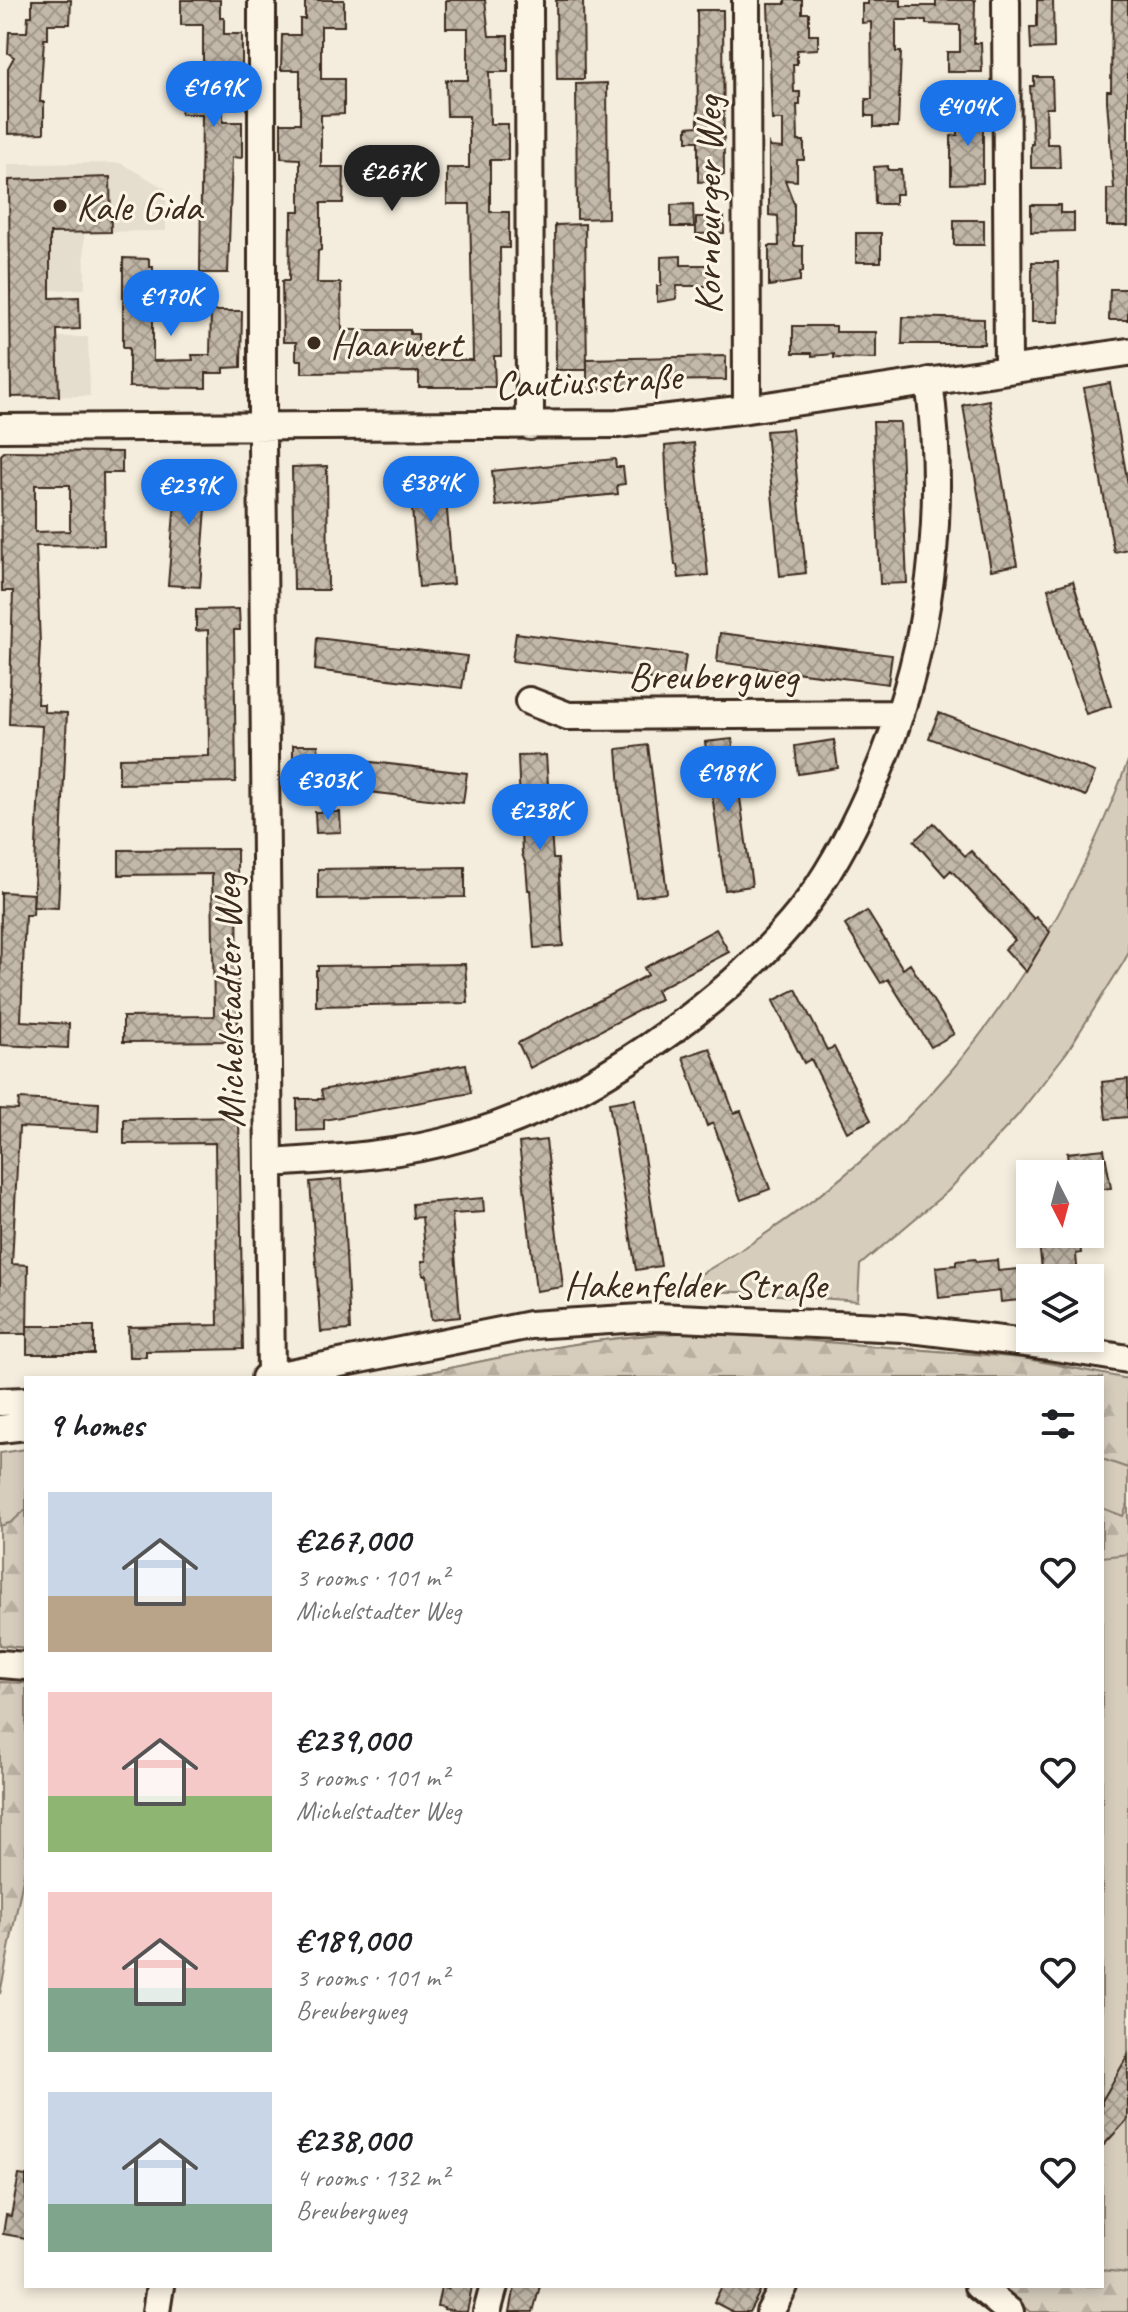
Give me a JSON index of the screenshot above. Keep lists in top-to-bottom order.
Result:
{
  "streets": {
    "street": [
      "Kornburger Weg",
      "Cautiusstraße",
      "Breubergweg",
      "Michelstadter Weg",
      "Hakenfelder Straße"
    ]
  },
  "crossings": [
    ["Kornburger Weg", "Cautiusstraße"],
    ["Cautiusstraße", "Michelstadter Weg"]
  ],
  "places": ["Kale Gida", "Haarwert"],
  "north": "bottom",
  "page": {
    "price": [
      "€169K",
      "€404K",
      "€267K",
      "€170K",
      "€384K",
      "€239K",
      "€189K",
      "€303K",
      "€238K"
    ],
    "heading": "9 homes",
    "list": [
      {
        "name": "€267,000",
        "note": "3 rooms · 101 m² · Michelstadter Weg"
      },
      {
        "name": "€239,000",
        "note": "3 rooms · 101 m² · Michelstadter Weg"
      },
      {
        "name": "€189,000",
        "note": "3 rooms · 101 m² · Breubergweg"
      },
      {
        "name": "€238,000",
        "note": "4 rooms · 132 m² · Breubergweg"
      }
    ]
  }
}
